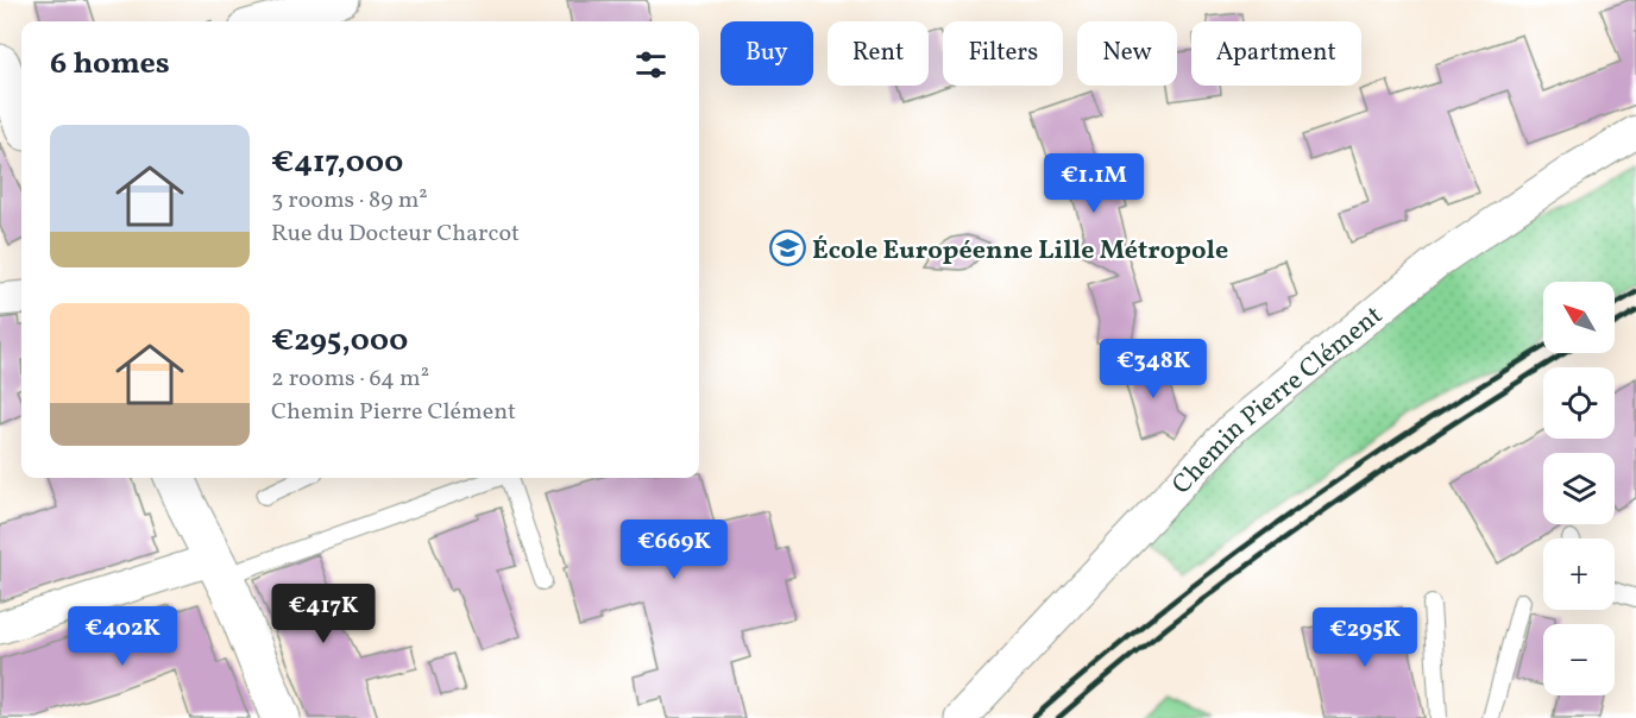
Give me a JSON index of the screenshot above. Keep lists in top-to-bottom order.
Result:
{
  "streets": {
    "street": ["Chemin Pierre Clément"]
  },
  "places": {
    "school or university": ["École Européenne Lille Métropole"]
  },
  "north": "top left",
  "page": {
    "chip": [
      "Buy",
      "Rent",
      "Filters",
      "New",
      "Apartment"
    ],
    "heading": "6 homes",
    "list": [
      {
        "name": "€417,000",
        "note": "3 rooms · 89 m² · Rue du Docteur Charcot"
      },
      {
        "name": "€295,000",
        "note": "2 rooms · 64 m² · Chemin Pierre Clément"
      }
    ],
    "price": [
      "€1.1M",
      "€348K",
      "€669K",
      "€417K",
      "€402K",
      "€295K"
    ],
    "map_buttons": ["+", "−"]
  }
}
